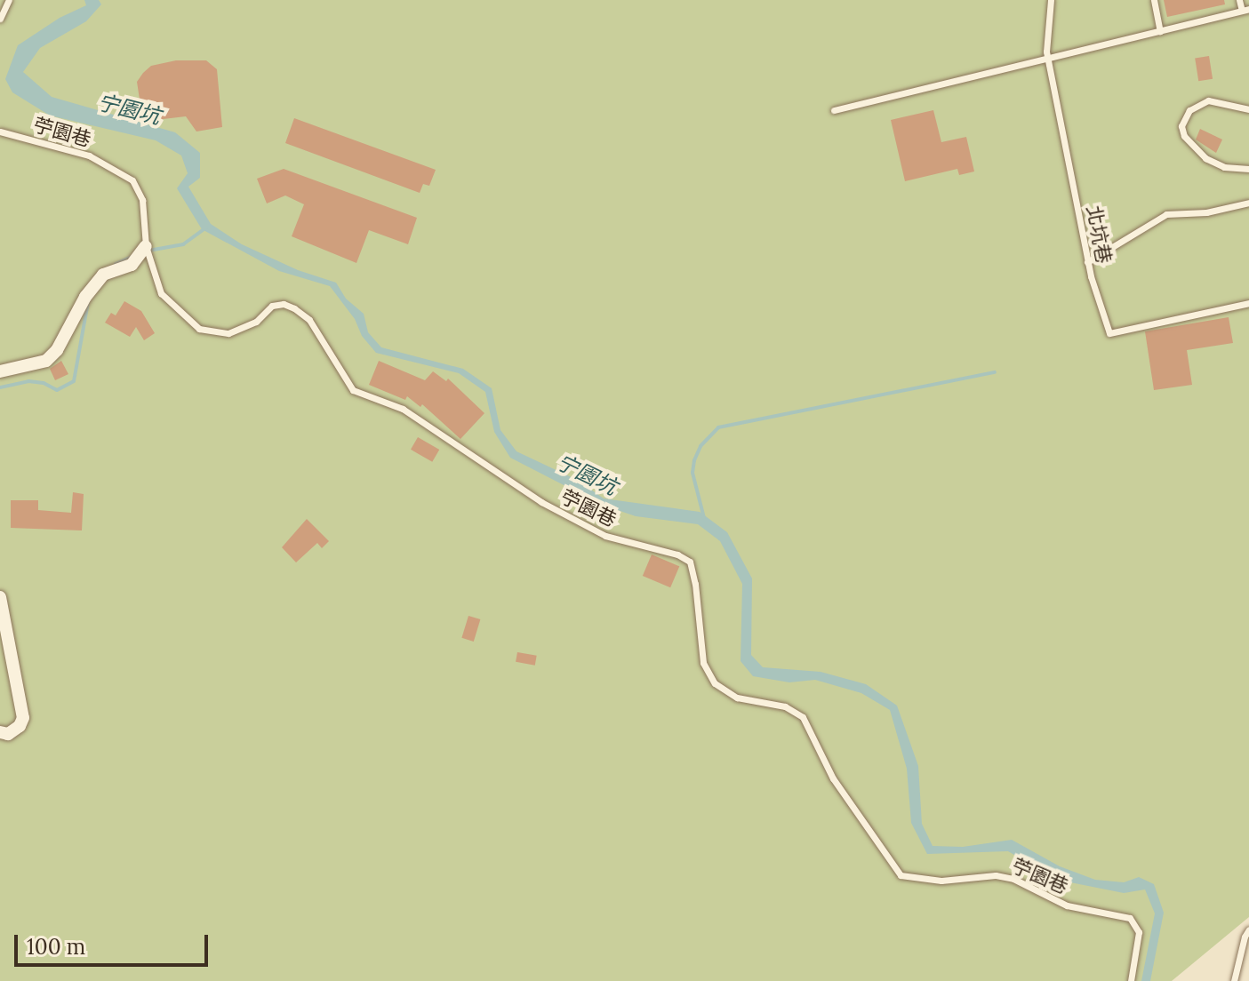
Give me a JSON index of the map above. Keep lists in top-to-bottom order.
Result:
{
  "streets": {
    "lane": ["苧園巷", "北坑巷"]
  },
  "water": ["宁園坑"],
  "scale_bar": "100 m"
}
